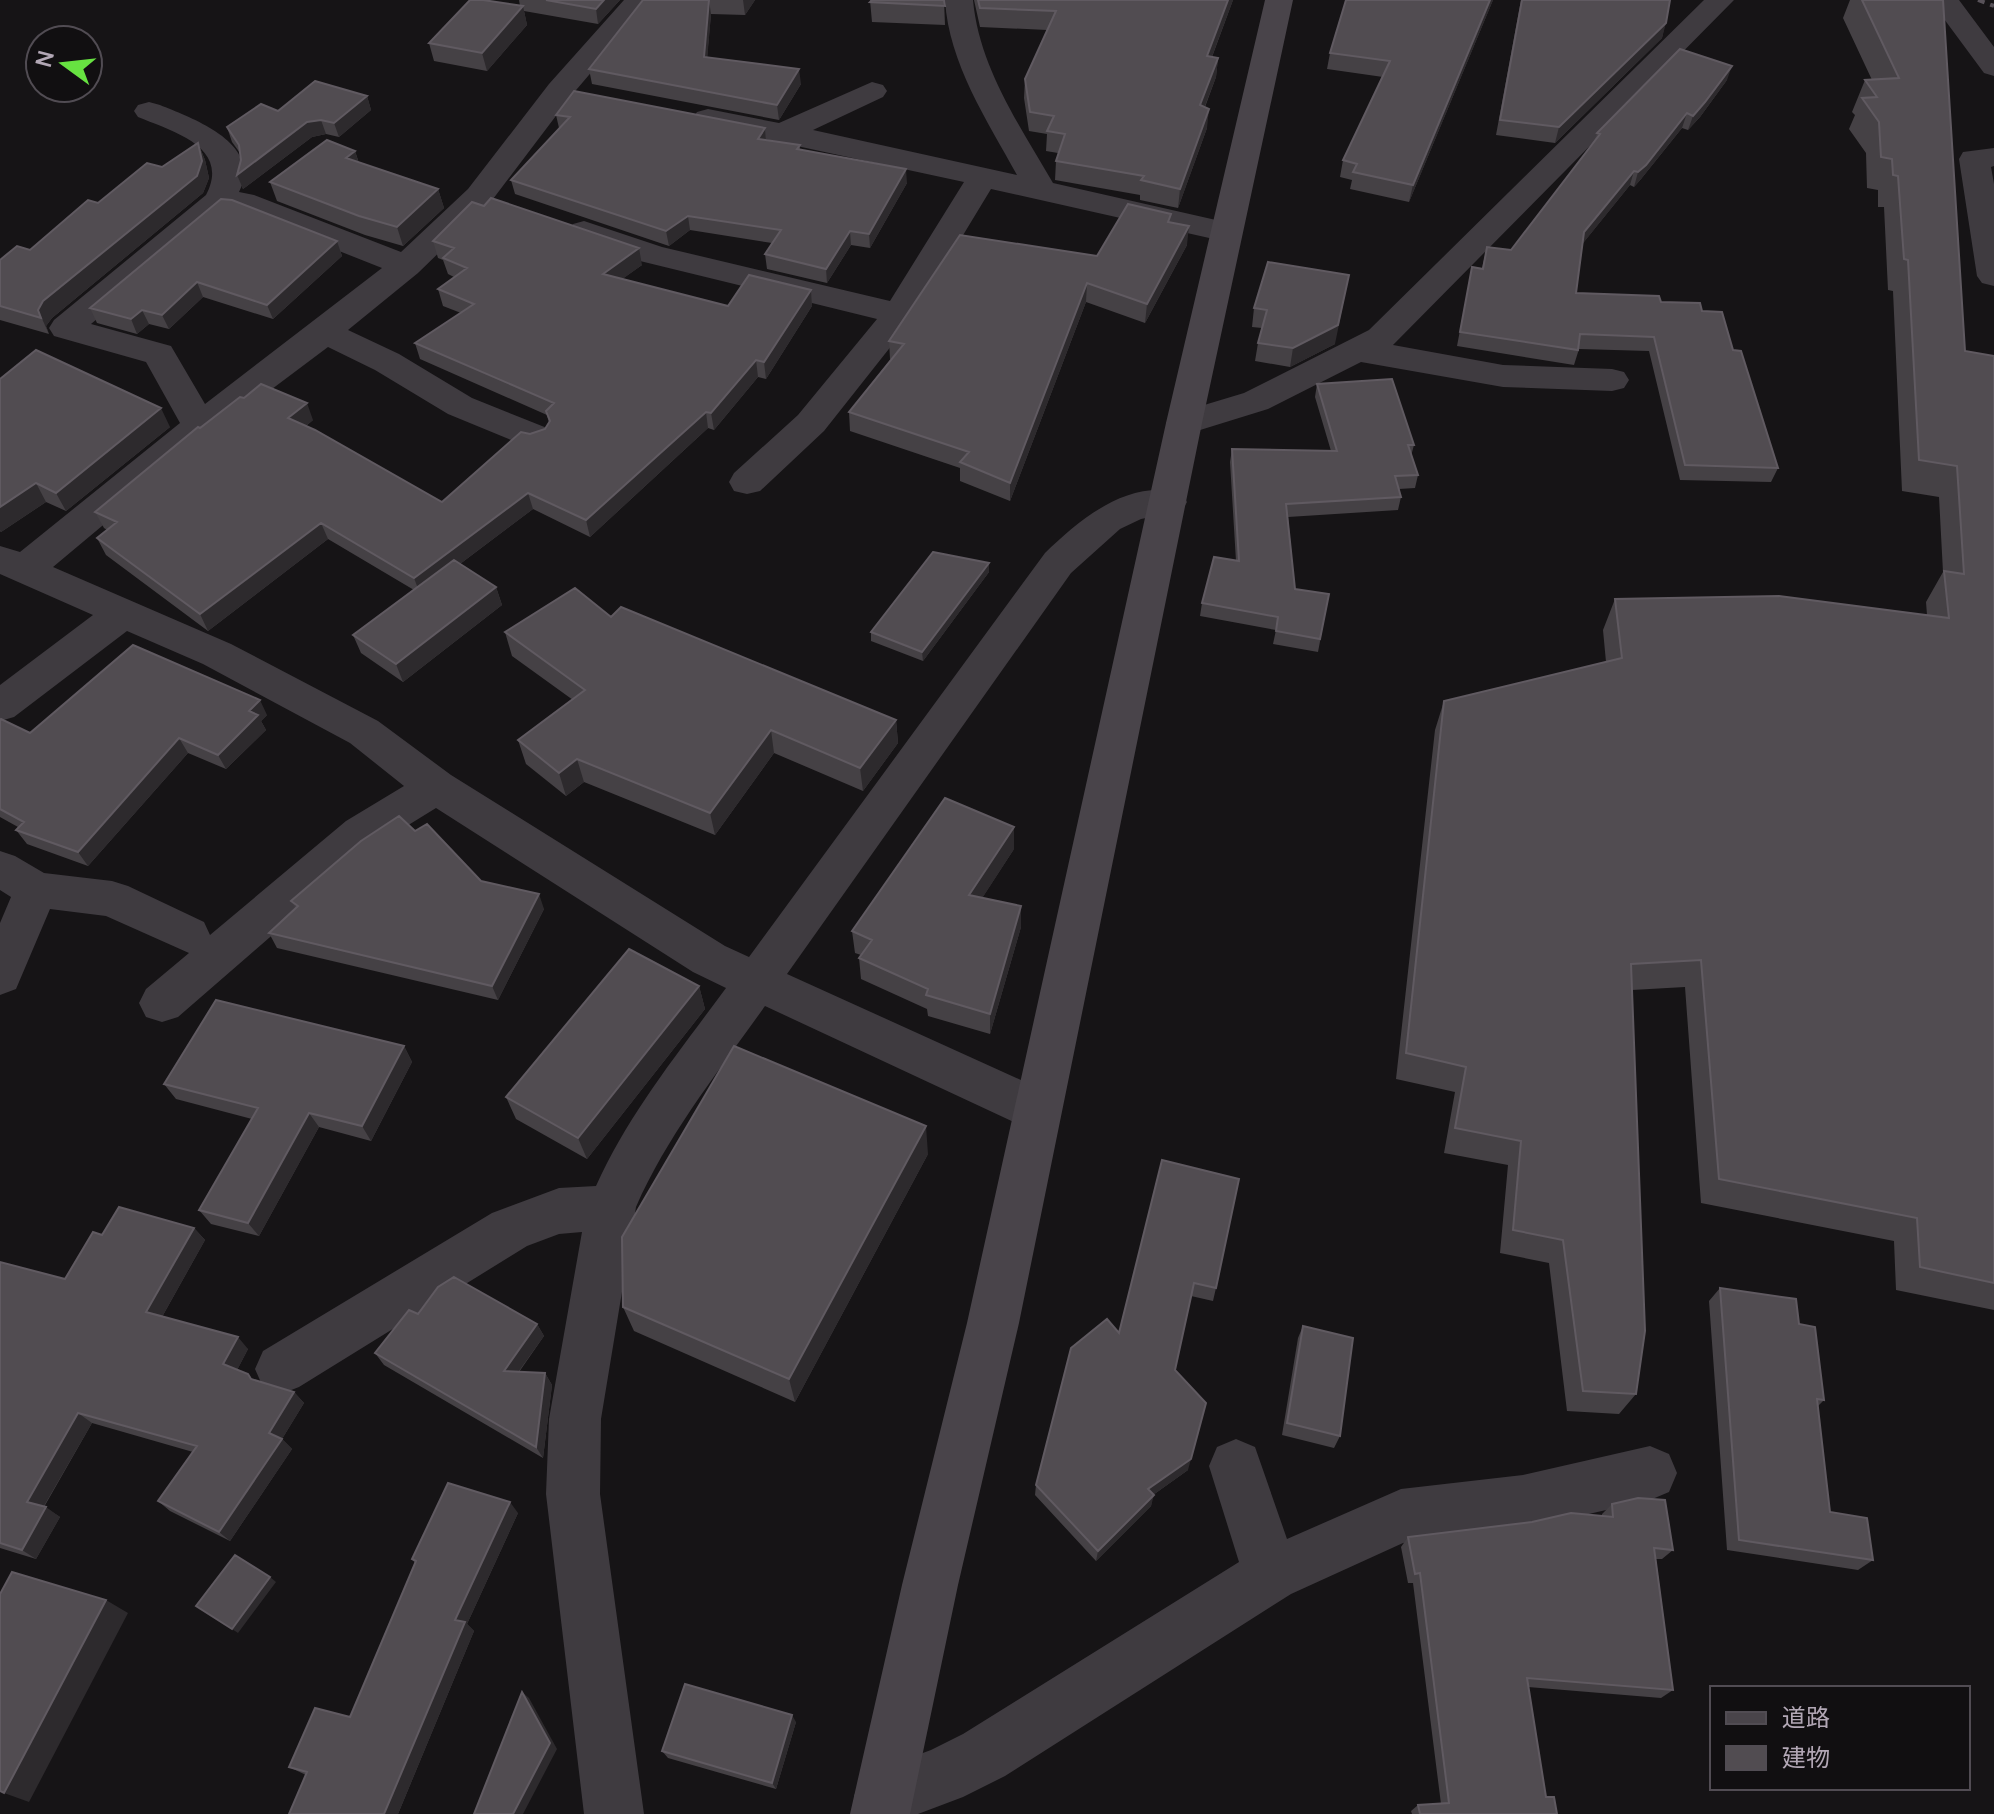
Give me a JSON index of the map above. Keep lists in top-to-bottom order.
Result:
{
  "legend": ["道路", "建物"],
  "north": "left"
}
